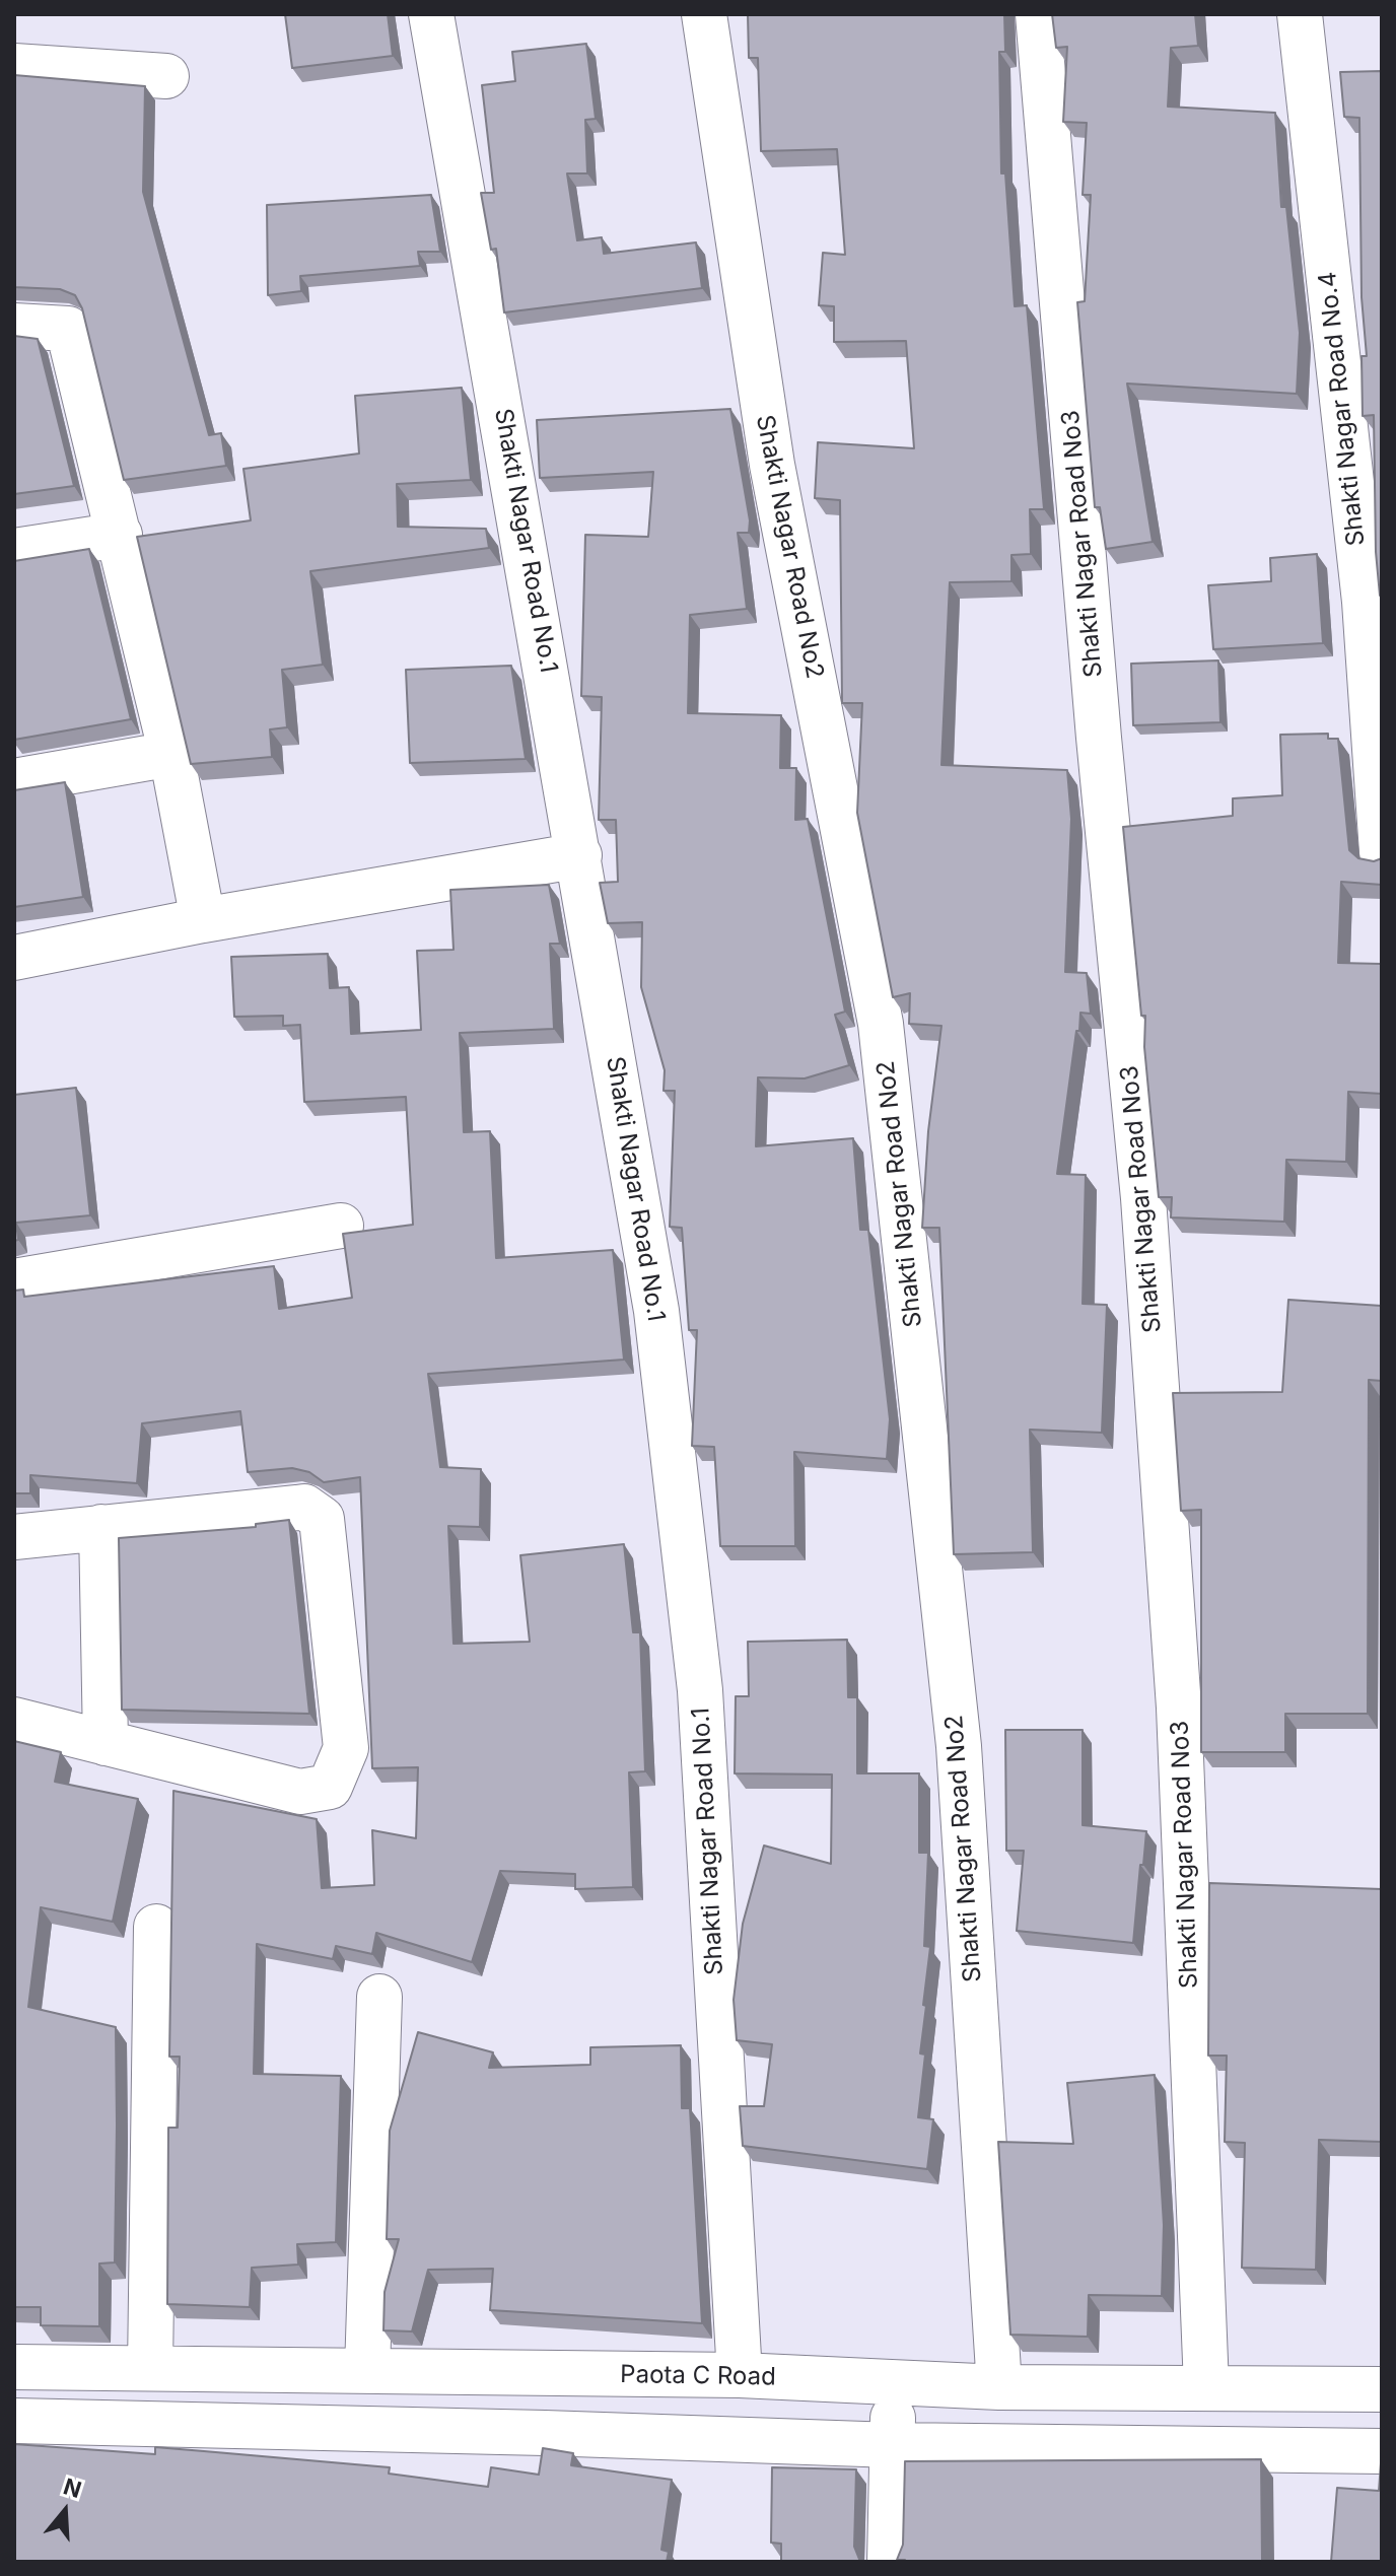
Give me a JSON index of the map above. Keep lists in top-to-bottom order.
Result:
{
  "streets": {
    "street": [
      "Shakti Nagar Road No.4",
      "Shakti Nagar Road No.1",
      "Shakti Nagar Road No3",
      "Shakti Nagar Road No2",
      "Paota C Road"
    ]
  },
  "crossings": [
    ["Shakti Nagar Road No.1", "Paota C Road"],
    ["Shakti Nagar Road No3", "Paota C Road"],
    ["Shakti Nagar Road No2", "Paota C Road"]
  ],
  "north": "top"
}
